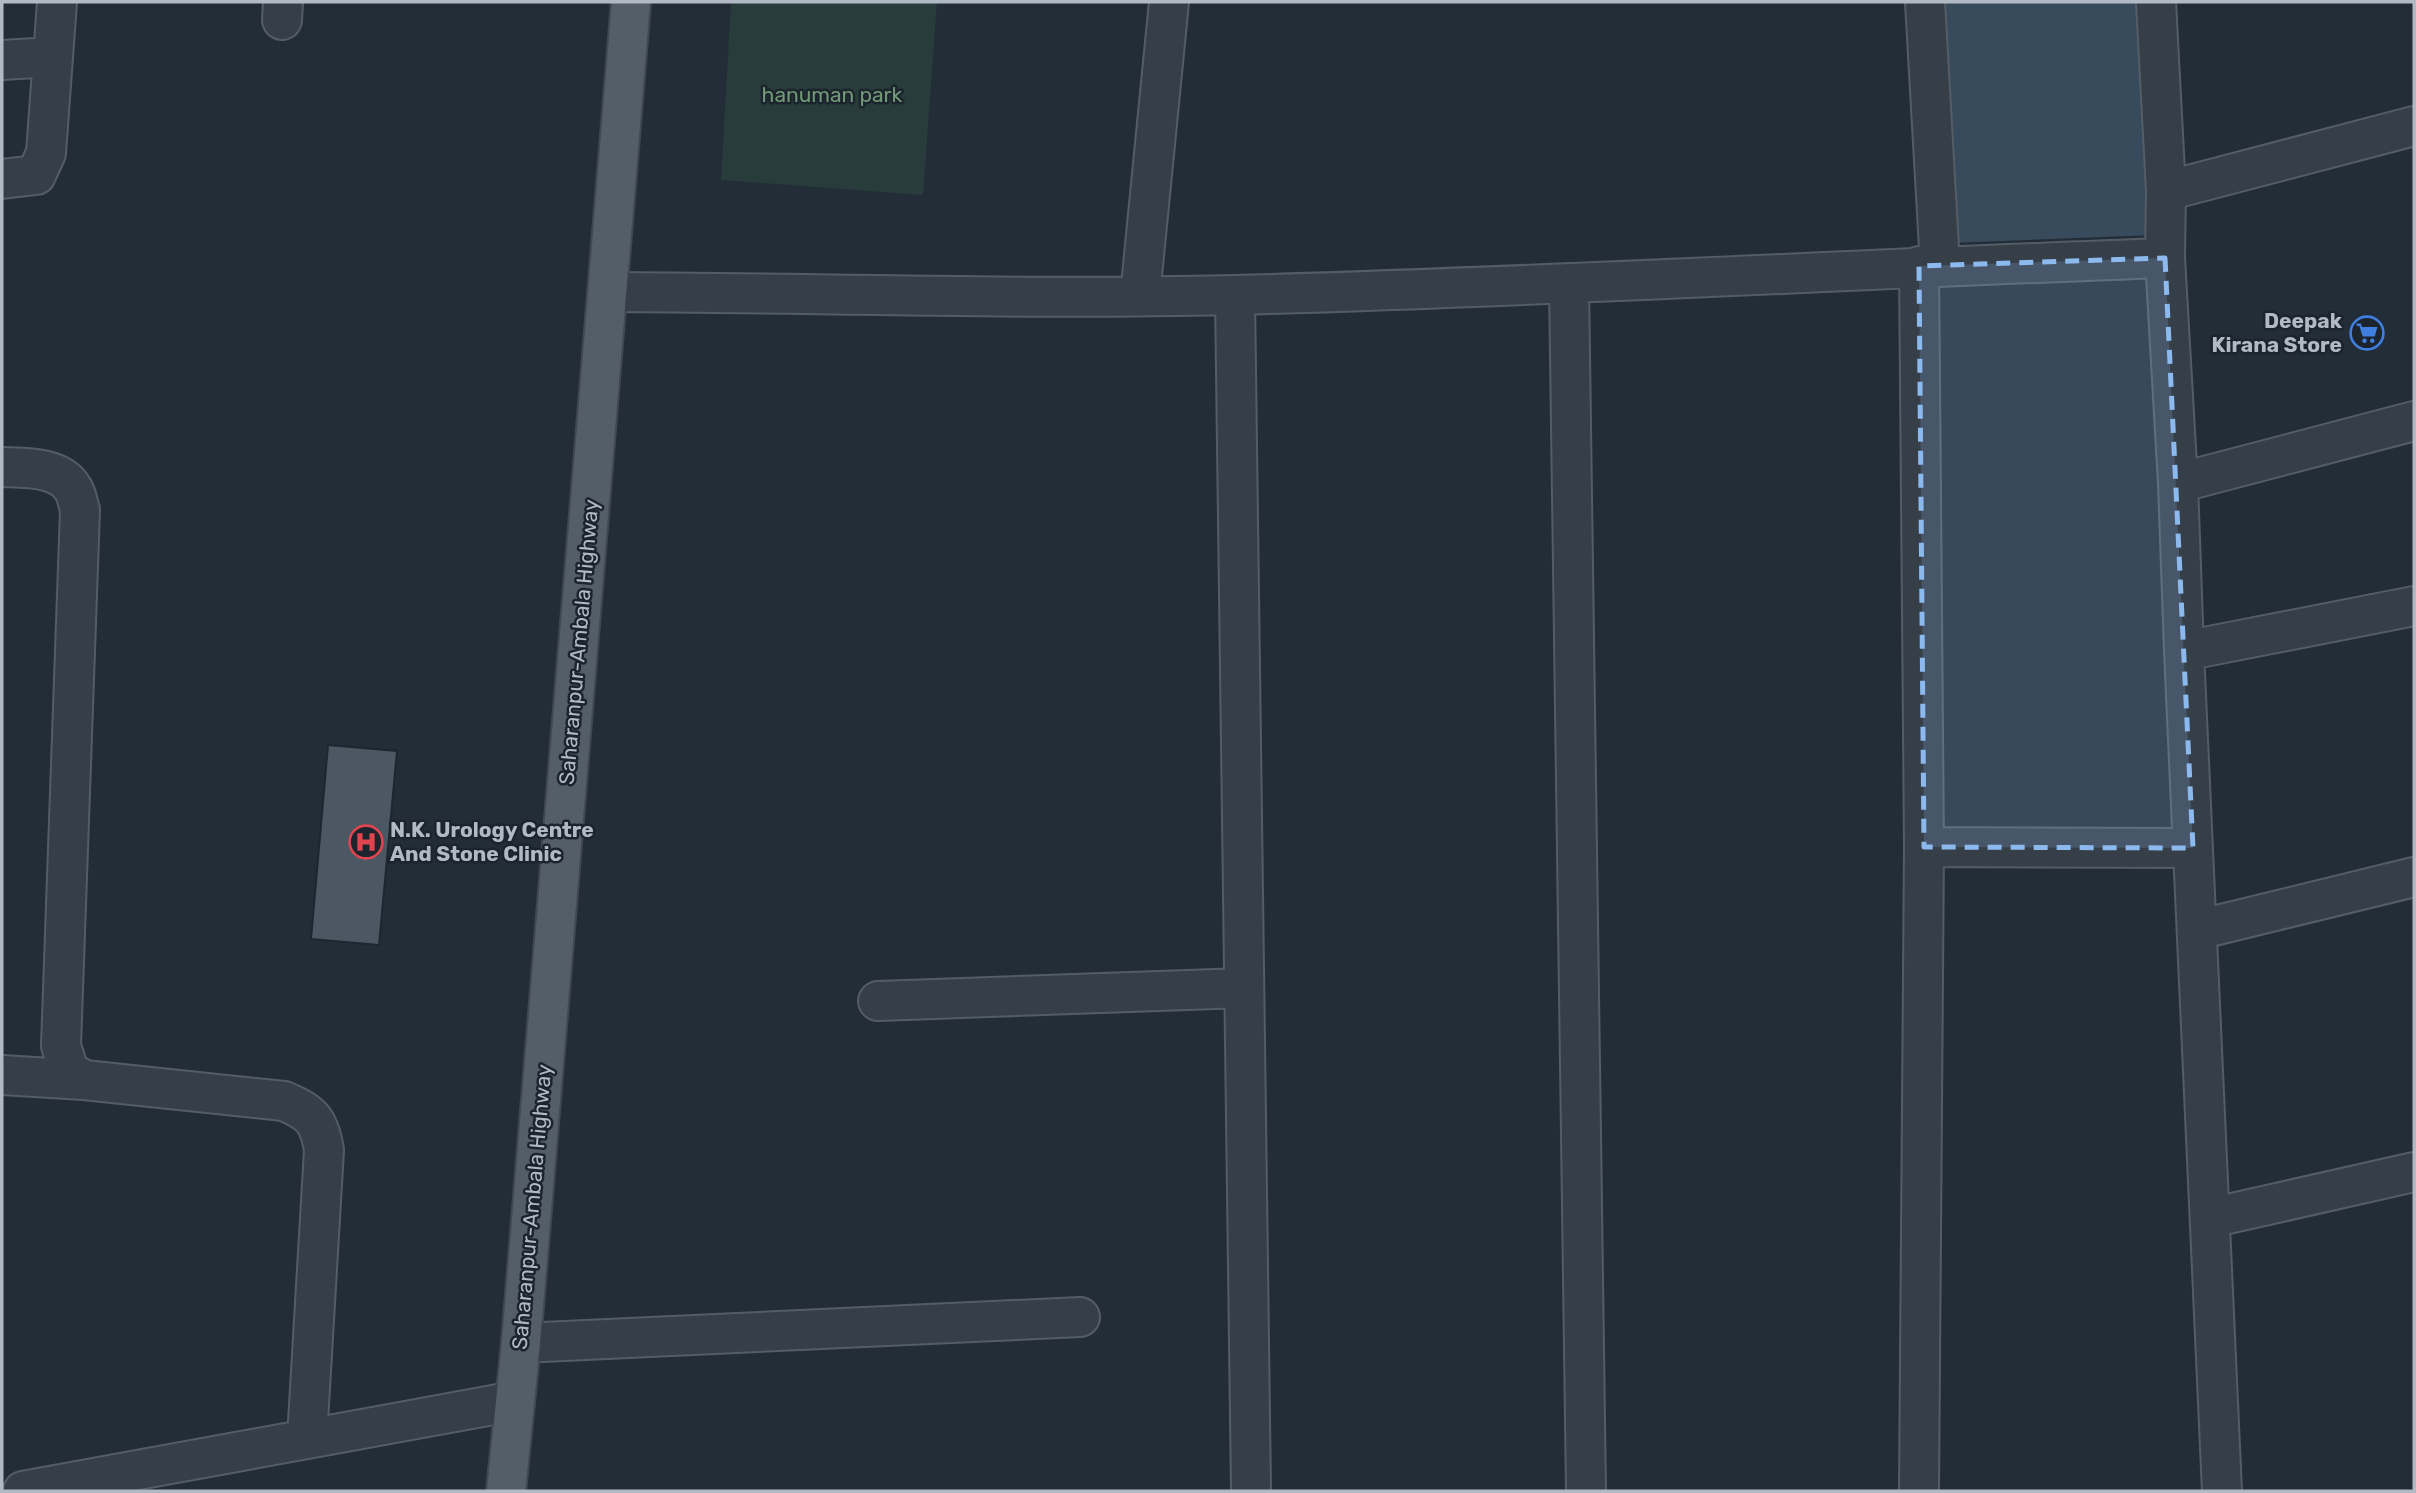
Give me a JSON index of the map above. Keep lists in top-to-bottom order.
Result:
{
  "streets": {
    "main road": ["Saharanpur-Ambala Highway"]
  },
  "parks": ["hanuman park"],
  "places": {
    "supermarket": ["Deepak Kirana Store"],
    "hospital": ["N.K. Urology Centre And Stone Clinic"]
  }
}
